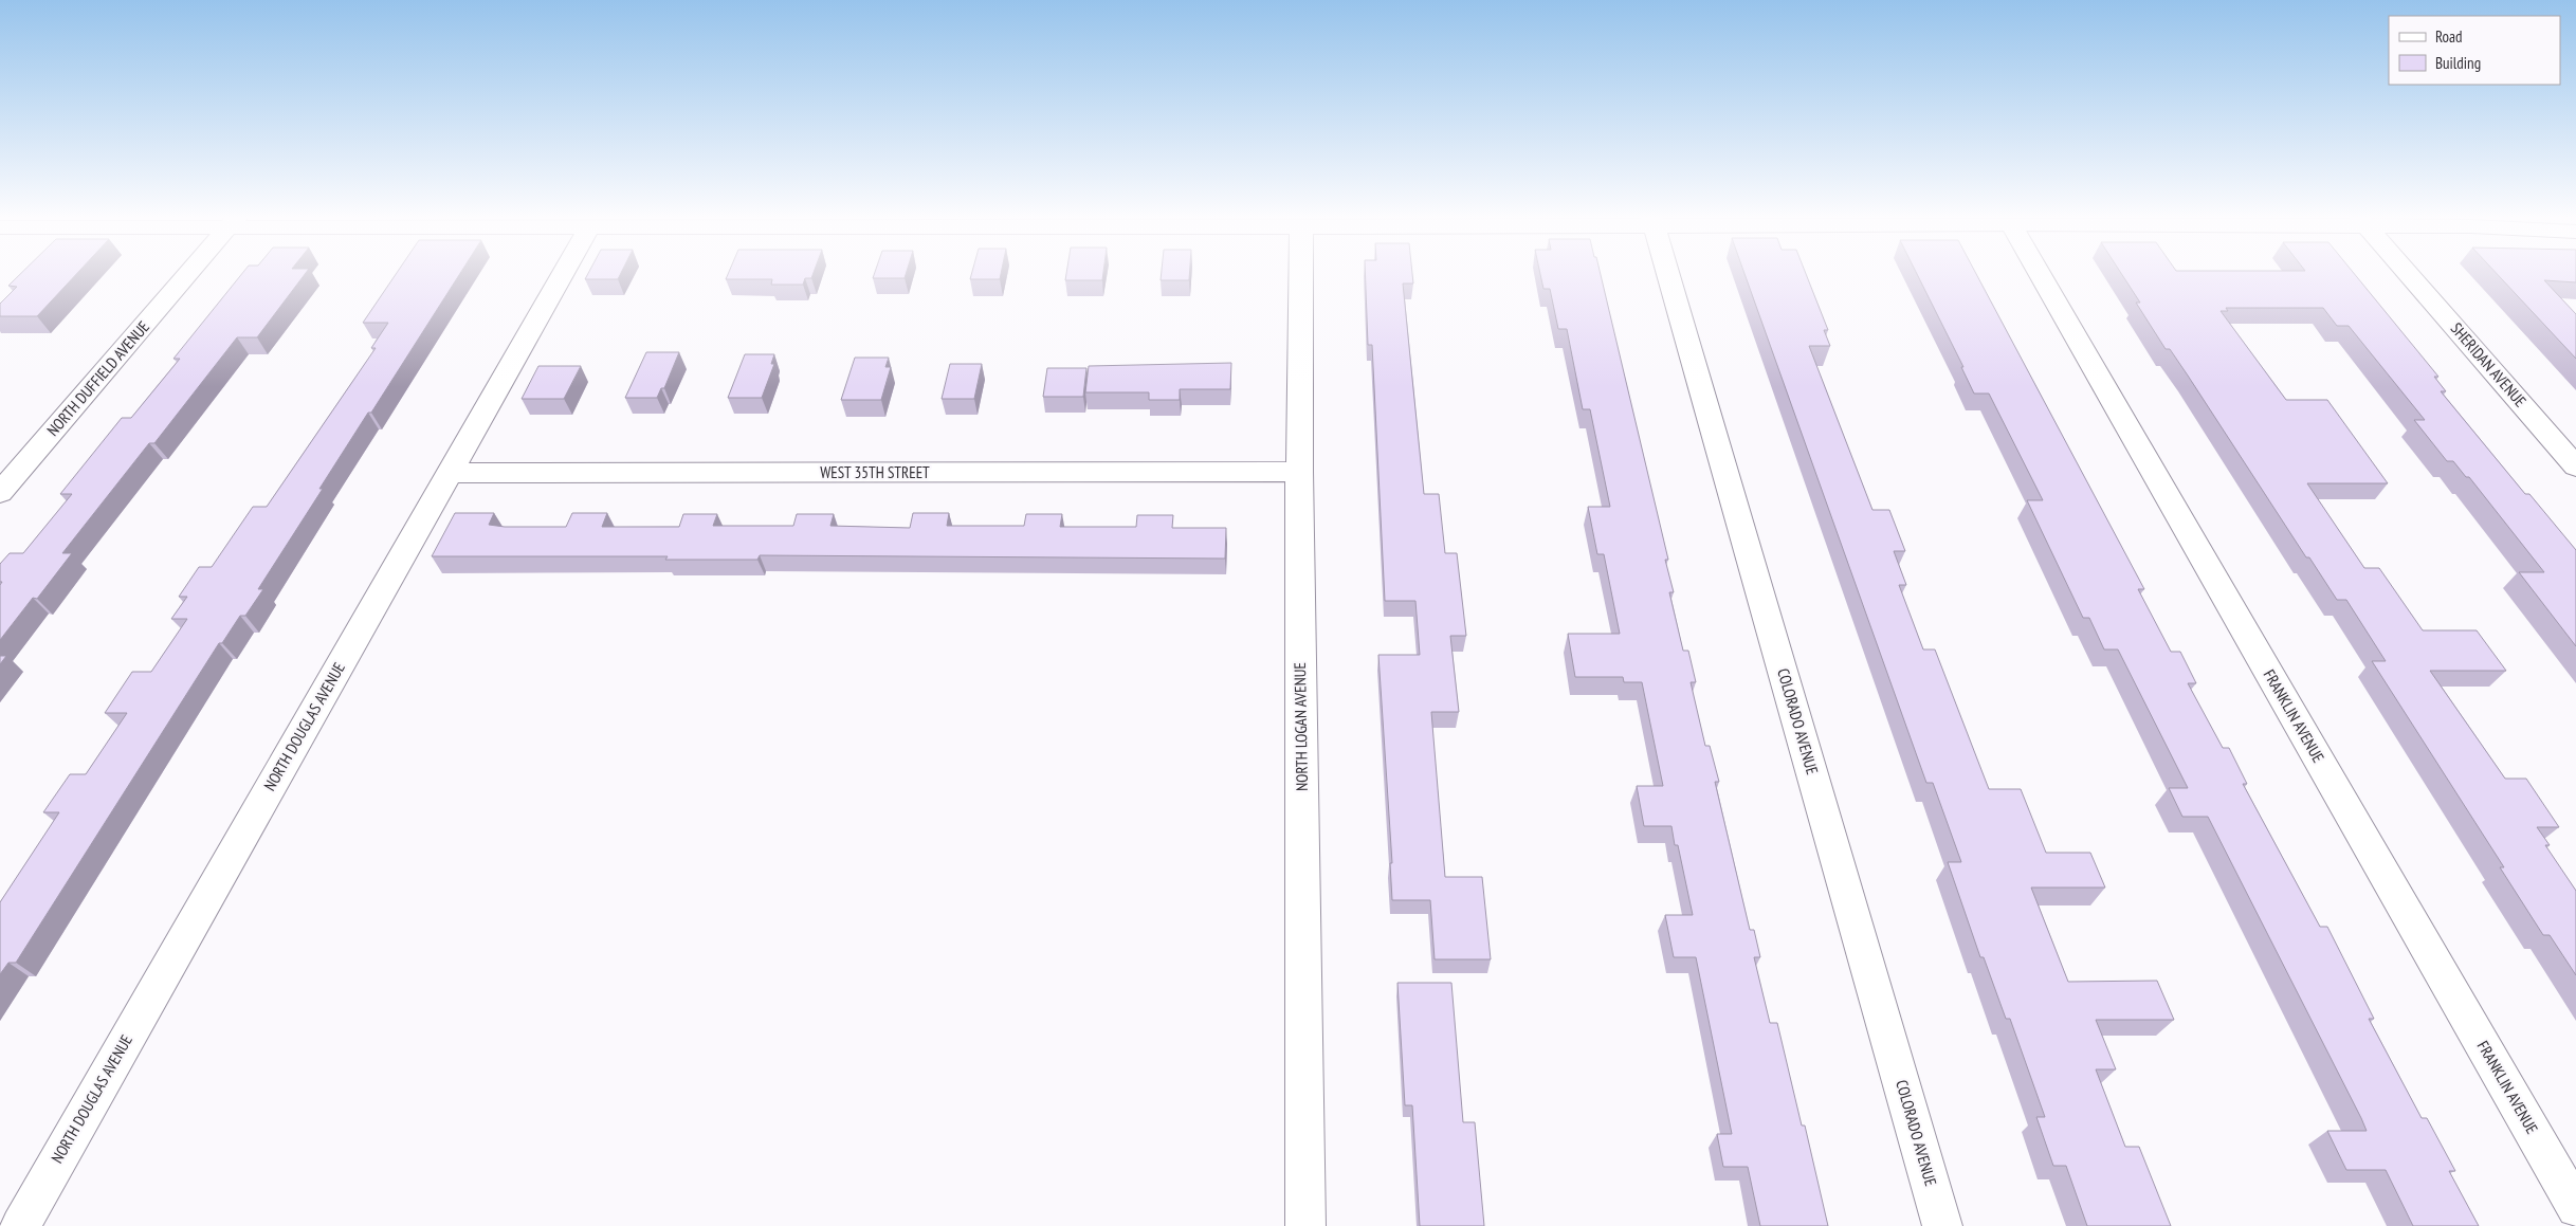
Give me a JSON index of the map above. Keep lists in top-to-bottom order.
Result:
{
  "streets": {
    "street": [
      "SHERIDAN AVENUE",
      "NORTH DUFFIELD AVENUE",
      "WEST 35TH STREET",
      "FRANKLIN AVENUE",
      "COLORADO AVENUE",
      "NORTH DOUGLAS AVENUE",
      "NORTH LOGAN AVENUE"
    ]
  },
  "crossings": [
    ["WEST 35TH STREET", "NORTH DOUGLAS AVENUE"],
    ["WEST 35TH STREET", "NORTH LOGAN AVENUE"]
  ],
  "legend": ["Road", "Building"]
}
